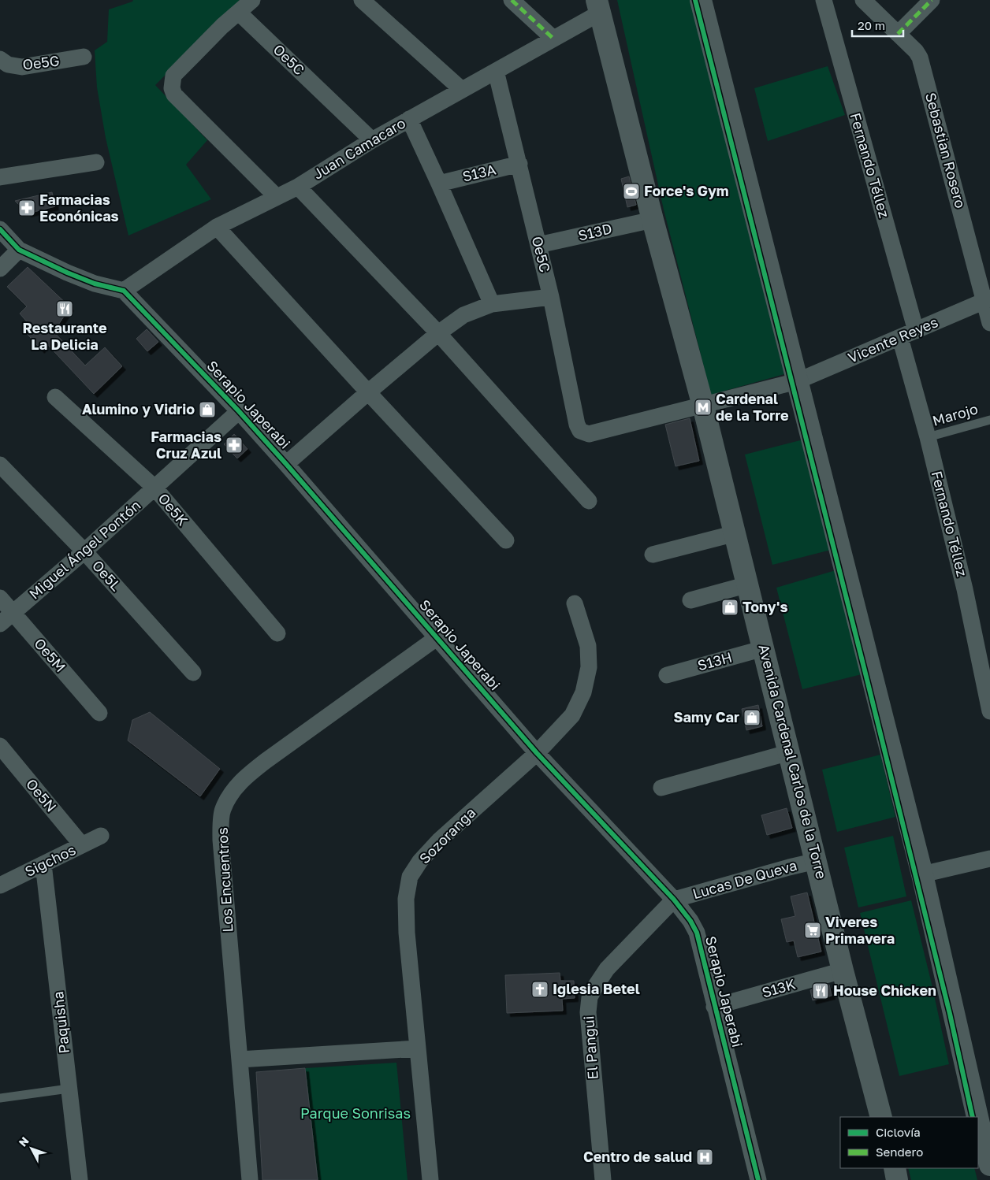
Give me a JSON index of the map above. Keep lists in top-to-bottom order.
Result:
{
  "streets": {
    "street": [
      "Oe5C",
      "Oe5G",
      "Juan Camacaro",
      "Sebastian Rosero",
      "Fernando Téllez",
      "S13A",
      "S13D",
      "Vicente Reyes",
      "Serapio Japerabi",
      "Oe5K",
      "Miguel Ángel Pontón",
      "Oe5L",
      "Oe5M",
      "S13H",
      "Avenida Cardenal Carlos de la Torre",
      "Oe5N",
      "Sozoranga",
      "Sigchos",
      "Los Encuentros",
      "Lucas De Queva",
      "S13K",
      "Paquisha",
      "El Pangui"
    ],
    "lane": ["Marojo"]
  },
  "crossings": [
    ["Oe5C", "Juan Camacaro"],
    ["Oe5C", "S13A"],
    ["Oe5C", "S13D"],
    ["Oe5C", "Avenida Cardenal Carlos de la Torre"],
    ["Juan Camacaro", "Serapio Japerabi"],
    ["Juan Camacaro", "Avenida Cardenal Carlos de la Torre"],
    ["Sebastian Rosero", "Vicente Reyes"],
    ["Fernando Téllez", "Vicente Reyes"],
    ["Fernando Téllez", "Marojo"],
    ["S13D", "Avenida Cardenal Carlos de la Torre"],
    ["Serapio Japerabi", "Miguel Ángel Pontón"],
    ["Serapio Japerabi", "Sozoranga"],
    ["Serapio Japerabi", "Los Encuentros"],
    ["Serapio Japerabi", "Lucas De Queva"],
    ["Serapio Japerabi", "S13K"],
    ["Serapio Japerabi", "El Pangui"],
    ["Oe5K", "Miguel Ángel Pontón"],
    ["Miguel Ángel Pontón", "Oe5L"],
    ["Miguel Ángel Pontón", "Oe5M"],
    ["S13H", "Avenida Cardenal Carlos de la Torre"],
    ["Avenida Cardenal Carlos de la Torre", "Lucas De Queva"],
    ["Avenida Cardenal Carlos de la Torre", "S13K"],
    ["Oe5N", "Sigchos"],
    ["Sigchos", "Paquisha"],
    ["Lucas De Queva", "El Pangui"]
  ],
  "parks": ["Parque Sonrisas"],
  "places": {
    "sports": ["Force's Gym"],
    "pharmacy": ["Farmacias Econónicas", "Farmacias Cruz Azul"],
    "restaurant": ["Restaurante La Delicia", "House Chicken"],
    "metro station": ["Cardenal de la Torre"],
    "shop": ["Alumino y Vidrio", "Tony's", "Samy Car"],
    "supermarket": ["Viveres Primavera"],
    "church": ["Iglesia Betel"],
    "hospital": ["Centro de salud"]
  },
  "legend": ["Ciclovía", "Sendero"],
  "scale_bar": "20 m",
  "north": "top left"
}
